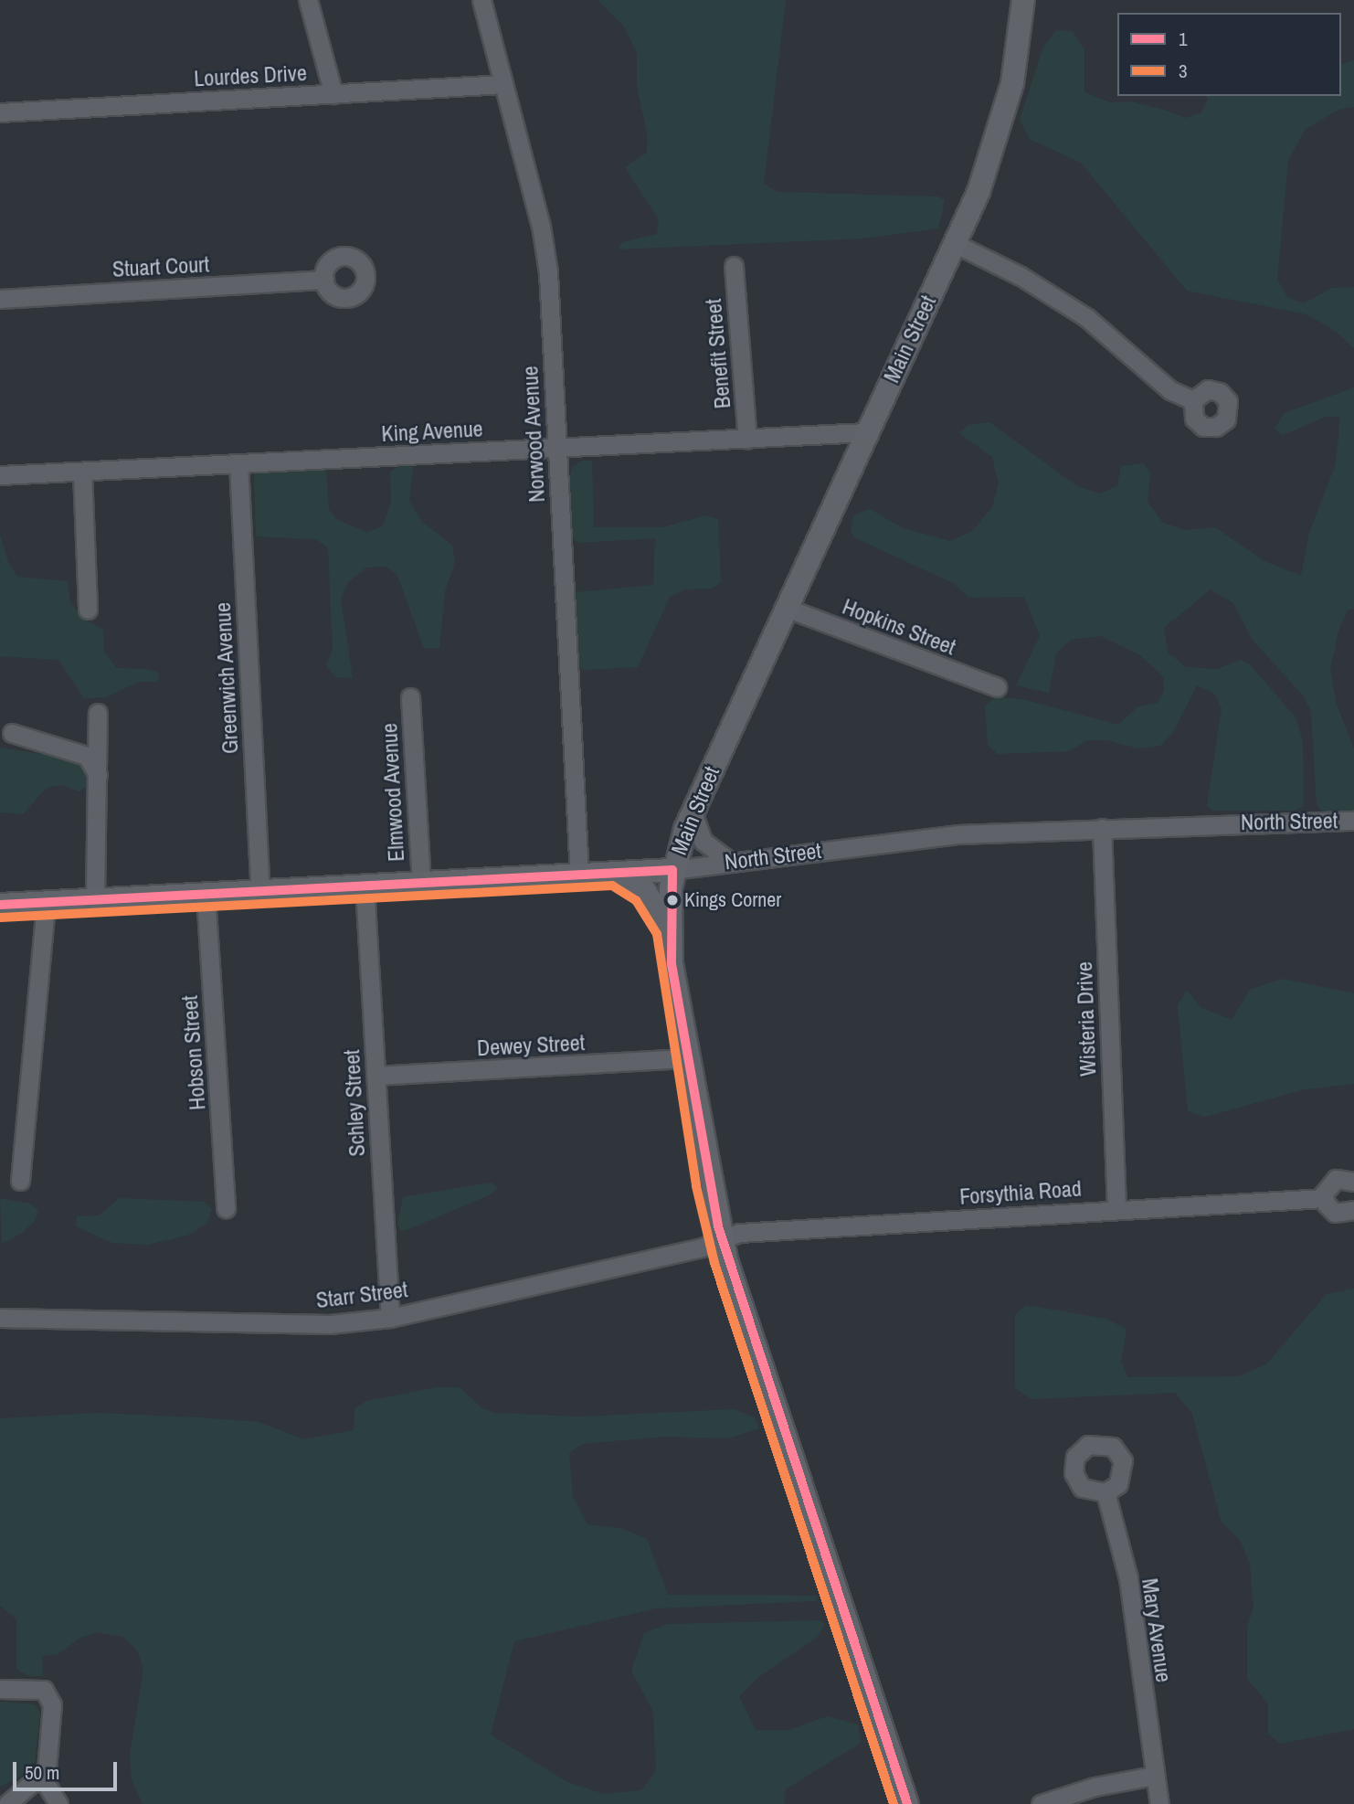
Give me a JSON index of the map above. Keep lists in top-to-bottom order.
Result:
{
  "streets": {
    "main road": ["Main Street", "North Street"],
    "street": [
      "Lourdes Drive",
      "Stuart Court",
      "Benefit Street",
      "King Avenue",
      "Norwood Avenue",
      "Hopkins Street",
      "Greenwich Avenue",
      "Elmwood Avenue",
      "Wisteria Drive",
      "Dewey Street",
      "Hobson Street",
      "Schley Street",
      "Forsythia Road",
      "Starr Street",
      "Mary Avenue"
    ]
  },
  "crossings": [
    ["Lourdes Drive", "Norwood Avenue"],
    ["Main Street", "King Avenue"],
    ["Main Street", "Hopkins Street"],
    ["Main Street", "North Street"],
    ["Main Street", "Dewey Street"],
    ["Main Street", "Forsythia Road"],
    ["Main Street", "Starr Street"],
    ["Benefit Street", "King Avenue"],
    ["King Avenue", "Norwood Avenue"],
    ["King Avenue", "Greenwich Avenue"],
    ["Norwood Avenue", "North Street"],
    ["Greenwich Avenue", "North Street"],
    ["Elmwood Avenue", "North Street"],
    ["North Street", "Wisteria Drive"],
    ["North Street", "Hobson Street"],
    ["North Street", "Schley Street"],
    ["Wisteria Drive", "Forsythia Road"],
    ["Dewey Street", "Schley Street"],
    ["Schley Street", "Starr Street"],
    ["Forsythia Road", "Starr Street"]
  ],
  "places": ["Kings Corner"],
  "lines": ["transit line 1", "transit line 3"],
  "legend": ["1", "3"],
  "scale_bar": "50 m"
}
